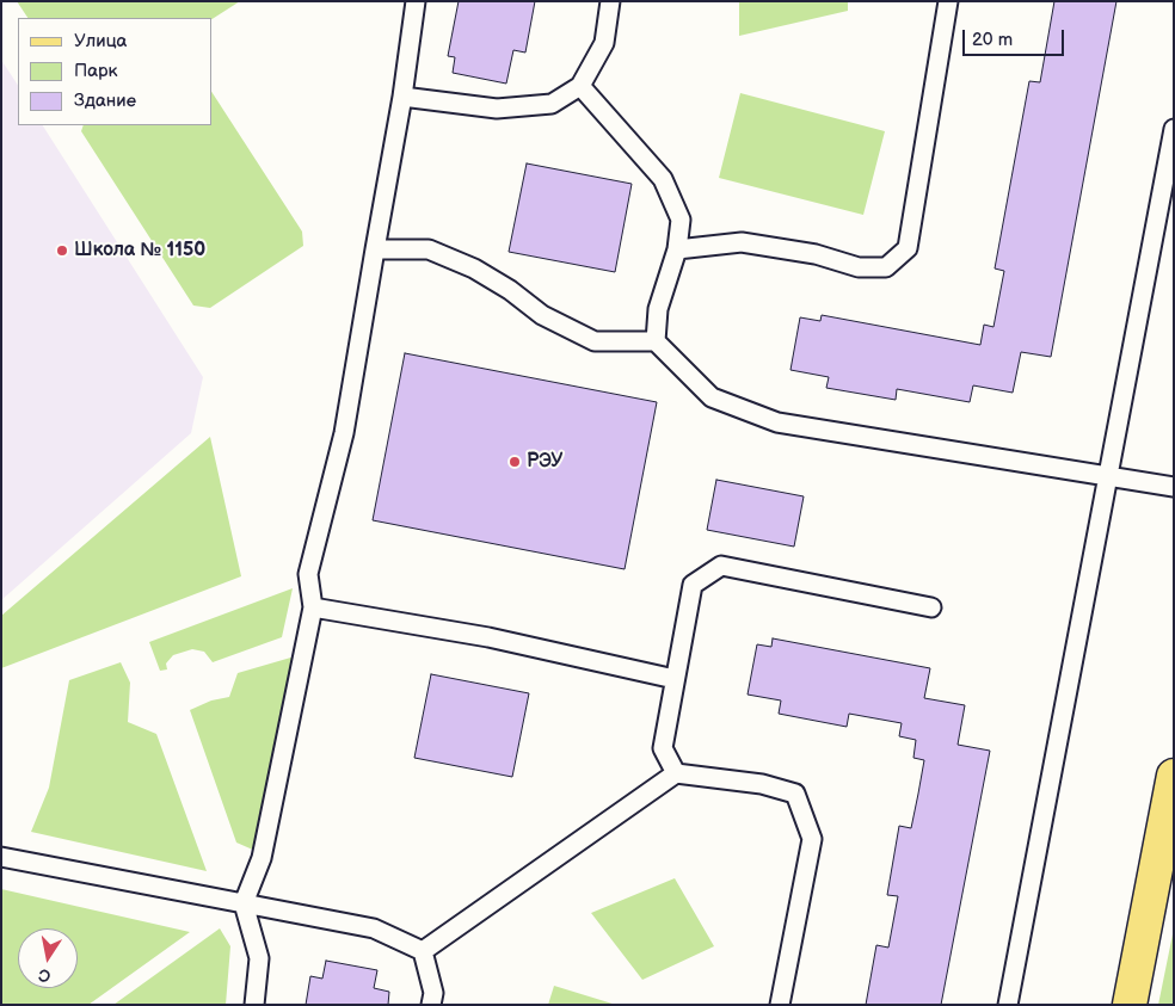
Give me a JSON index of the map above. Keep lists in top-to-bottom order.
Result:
{
  "places": ["Школа № 1150", "РЭУ"],
  "legend": ["Улица", "Парк", "Здание"],
  "scale_bar": "20 m",
  "north": "bottom"
}
